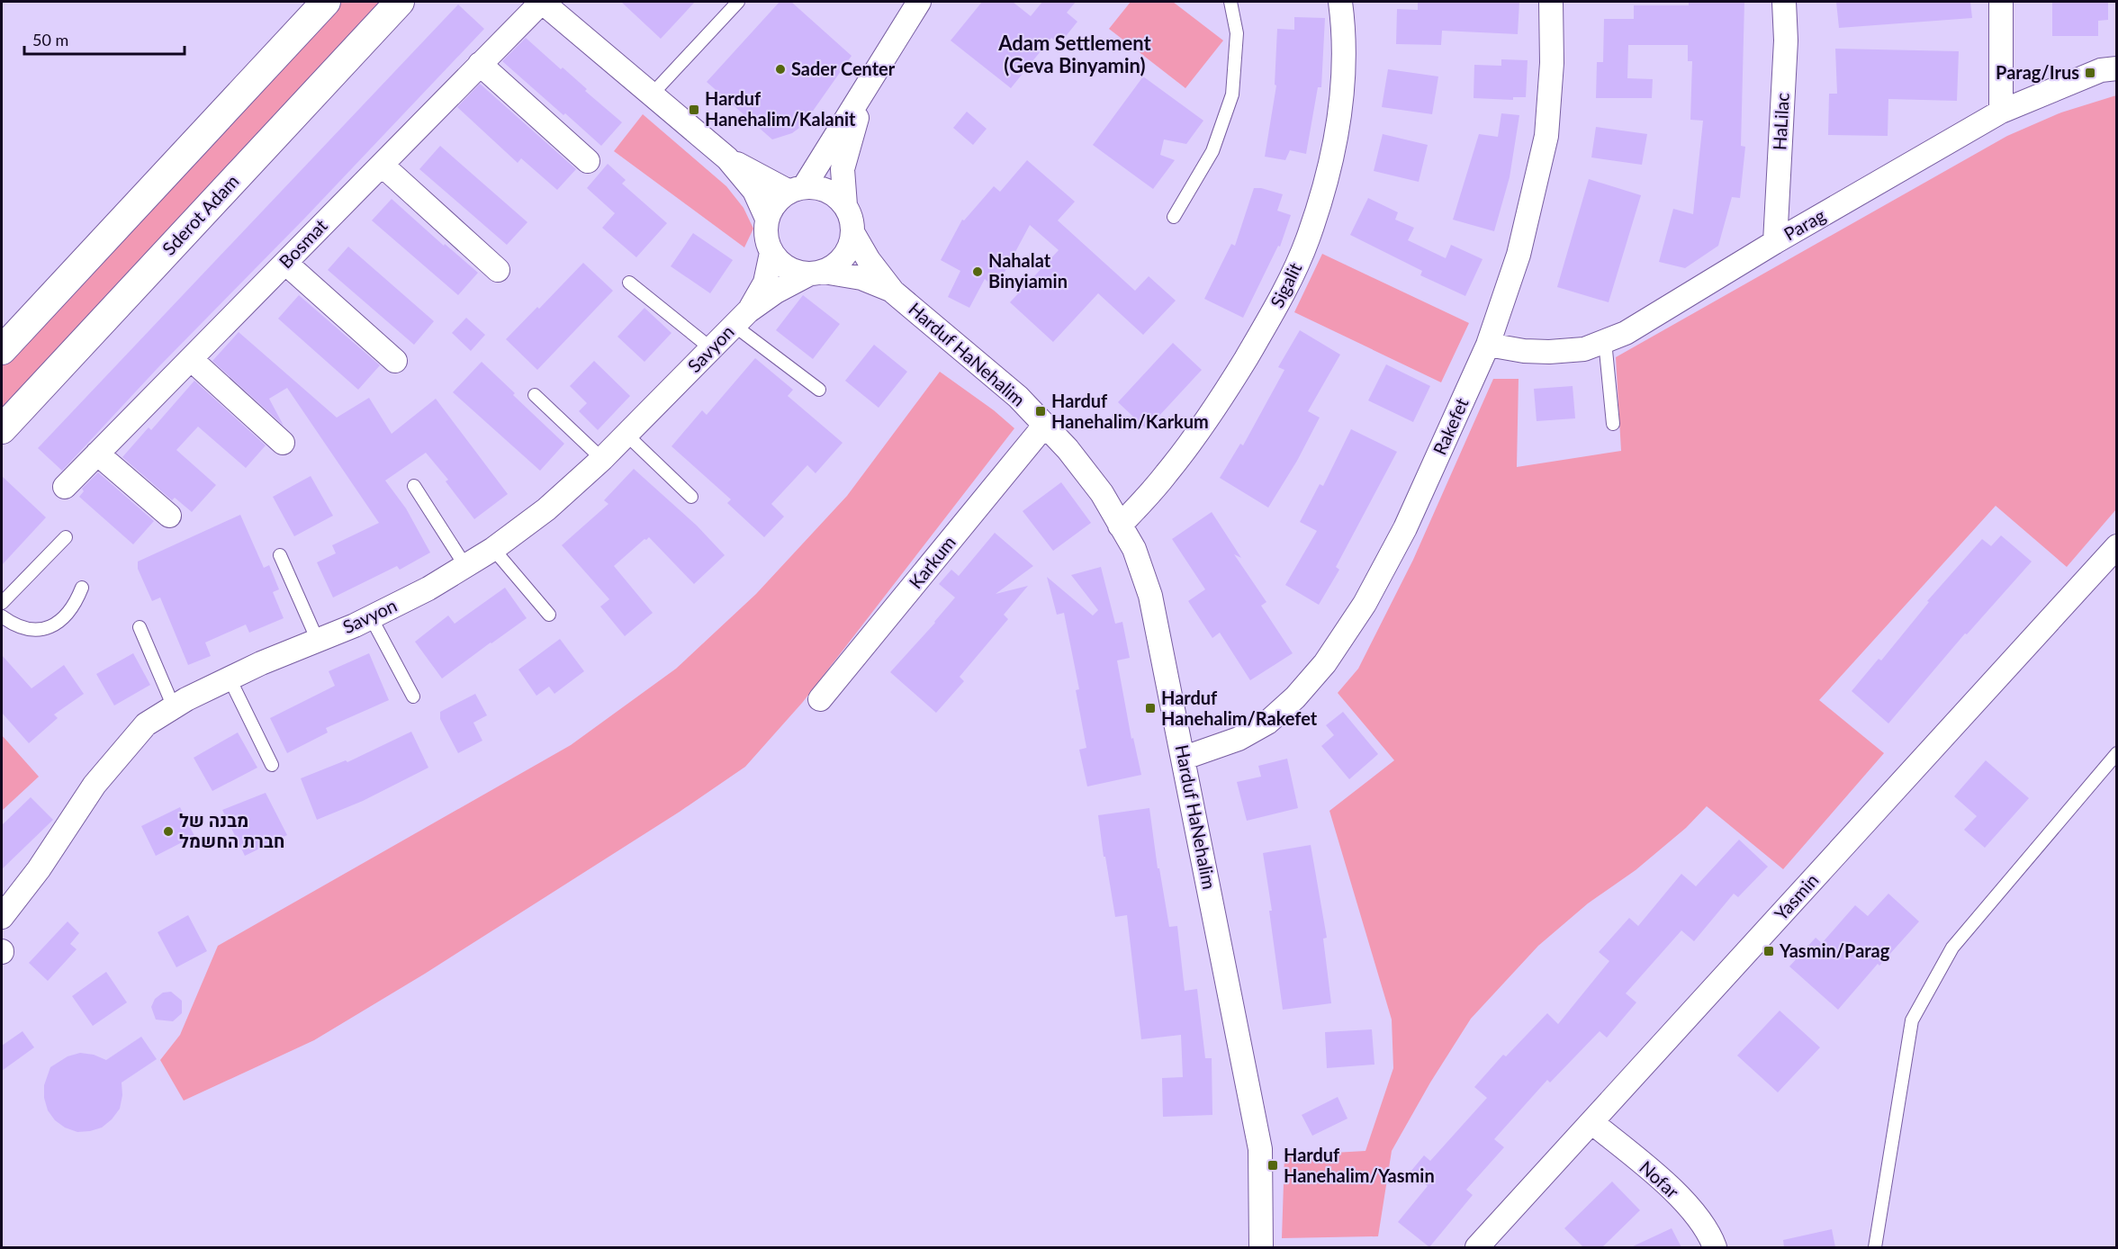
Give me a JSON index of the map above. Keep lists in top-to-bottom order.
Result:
{
  "streets": {
    "street": [
      "HaLilac",
      "Sderot Adam",
      "Parag",
      "Bosmat",
      "Sigalit",
      "Savyon",
      "Harduf HaNehalim",
      "Rakefet",
      "Karkum",
      "Yasmin",
      "Nofar"
    ]
  },
  "crossings": [
    ["HaLilac", "Parag"],
    ["Parag", "Rakefet"],
    ["Sigalit", "Harduf HaNehalim"],
    ["Savyon", "Harduf HaNehalim"],
    ["Harduf HaNehalim", "Rakefet"],
    ["Harduf HaNehalim", "Karkum"],
    ["Yasmin", "Nofar"]
  ],
  "districts": ["Adam Settlement (Geva Binyamin)"],
  "places": {
    "other": ["Sader Center", "Nahalat Binyiamin", "מבנה של חברת החשמל"],
    "transit": [
      "Parag/Irus",
      "Harduf Hanehalim/Kalanit",
      "Harduf Hanehalim/Karkum",
      "Harduf Hanehalim/Rakefet",
      "Yasmin/Parag",
      "Harduf Hanehalim/Yasmin"
    ]
  },
  "scale_bar": "50 m"
}
